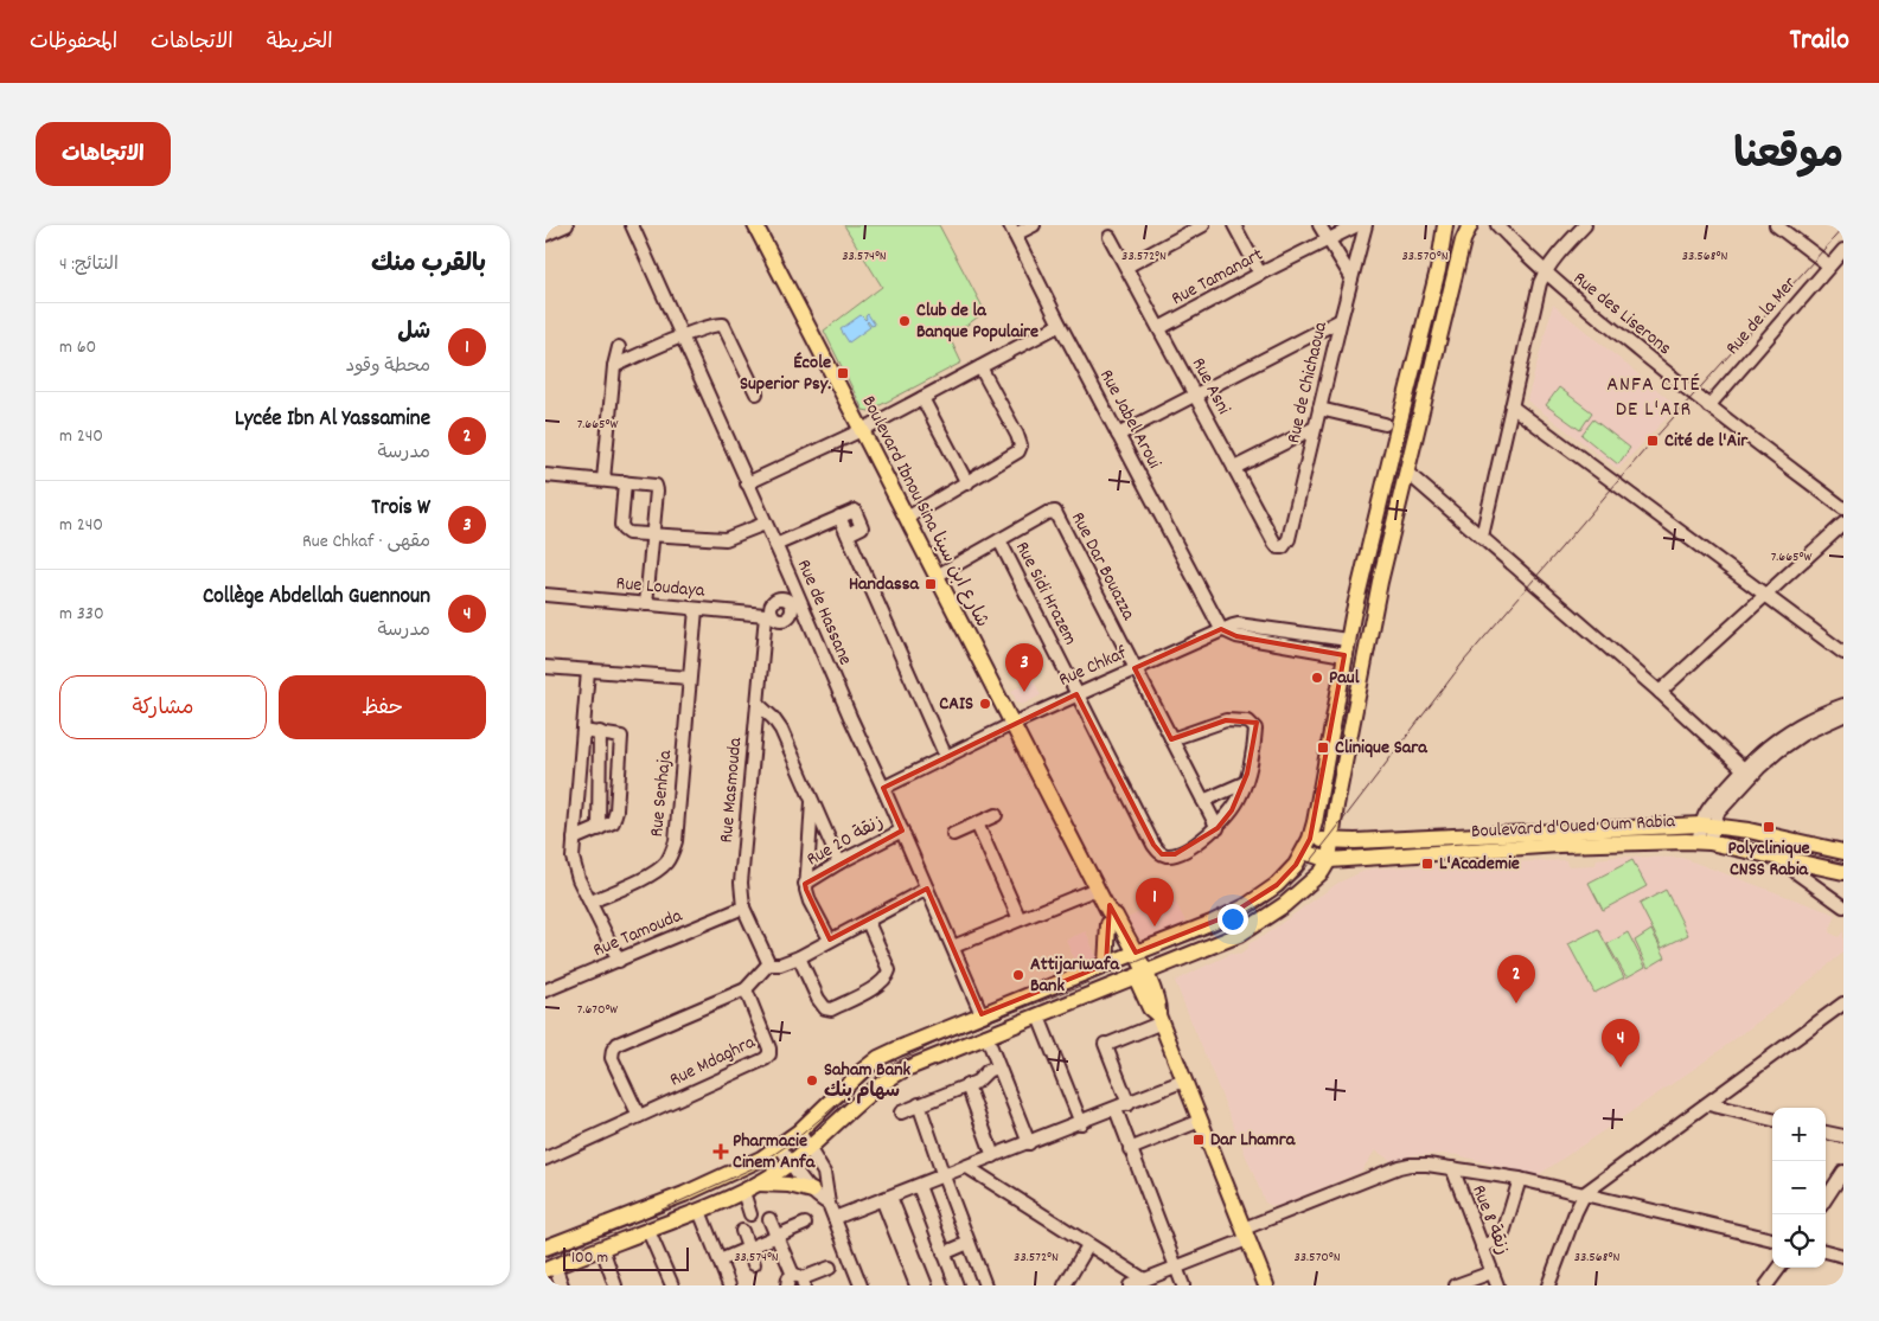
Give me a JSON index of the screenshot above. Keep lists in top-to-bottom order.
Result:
{
  "streets": {
    "main road": ["Boulevard Ibnou Sina شارع ابن سينا", "Boulevard d'Oued Oum Rabia"],
    "street": [
      "Rue Tamanart",
      "Rue des Liserons",
      "Rue de la Mer",
      "Rue de Chichaoua",
      "Rue Asni",
      "Rue Jabel Aroui",
      "Rue Dar Bouazza",
      "Rue Loudaya",
      "Rue Sidi Hrazem",
      "Rue de Hassane",
      "Rue Chkaf",
      "Rue Masmouda",
      "Rue Senhaja",
      "Rue 20 زنقة",
      "Rue Tamouda",
      "Rue Mdaghra",
      "Rue 8 زنقة"
    ]
  },
  "crossings": [
    ["Rue Tamanart", "Rue Asni"],
    ["Rue des Liserons", "Rue de la Mer"],
    ["Rue de Chichaoua", "Rue Asni"],
    ["Rue Jabel Aroui", "Rue Chkaf"],
    ["Boulevard Ibnou Sina شارع ابن سينا", "Rue Chkaf"],
    ["Rue Dar Bouazza", "Rue Sidi Hrazem"],
    ["Rue Dar Bouazza", "Rue Chkaf"],
    ["Rue Loudaya", "Rue Masmouda"],
    ["Rue Loudaya", "Rue Senhaja"],
    ["Rue Sidi Hrazem", "Rue Chkaf"],
    ["Rue de Hassane", "Rue Chkaf"],
    ["Rue de Hassane", "Rue 20 زنقة"],
    ["Rue Masmouda", "Rue Tamouda"]
  ],
  "districts": ["ANFA CITÉ DE L'AIR"],
  "places": {
    "other": [
      "Club de la Banque Populaire",
      "Paul",
      "CAIS",
      "Attijariwafa Bank",
      "Saham Bank سهام بنك"
    ],
    "transit": [
      "École Superior Psy.",
      "Cité de l'Air",
      "Handassa",
      "Clinique Sara",
      "Polyclinique CNSS Rabia",
      "L'Academie",
      "Dar Lhamra"
    ],
    "health": ["Pharmacie Cinem Anfa"]
  },
  "scale_bar": "100 m",
  "page": {
    "header": "Trailo",
    "nav": ["الخريطة", "الاتجاهات", "المحفوظات"],
    "title": "موقعنا",
    "buttons": [
      "الاتجاهات",
      ["حفظ", "مشاركة"]
    ],
    "heading": ["بالقرب منك", "النتائج: 4"],
    "list": [
      {
        "mark": "1",
        "name": "شل",
        "note": "محطة وقود",
        "value": "60 m"
      },
      {
        "mark": "2",
        "name": "Lycée Ibn Al Yassamine",
        "note": "مدرسة",
        "value": "240 m"
      },
      {
        "mark": "3",
        "name": "Trois W",
        "note": "مقهى · Rue Chkaf",
        "value": "240 m"
      },
      {
        "mark": "4",
        "name": "Collège Abdellah Guennoun",
        "note": "مدرسة",
        "value": "330 m"
      }
    ],
    "pins": [
      "3",
      "1",
      "2",
      "4"
    ],
    "map_buttons": ["+", "−"],
    "scale": "100 m"
  },
  "coordinates": [
    "33.574°N",
    "33.572°N",
    "33.570°N",
    "33.568°N",
    "7.665°W",
    "7.670°W"
  ]
}
